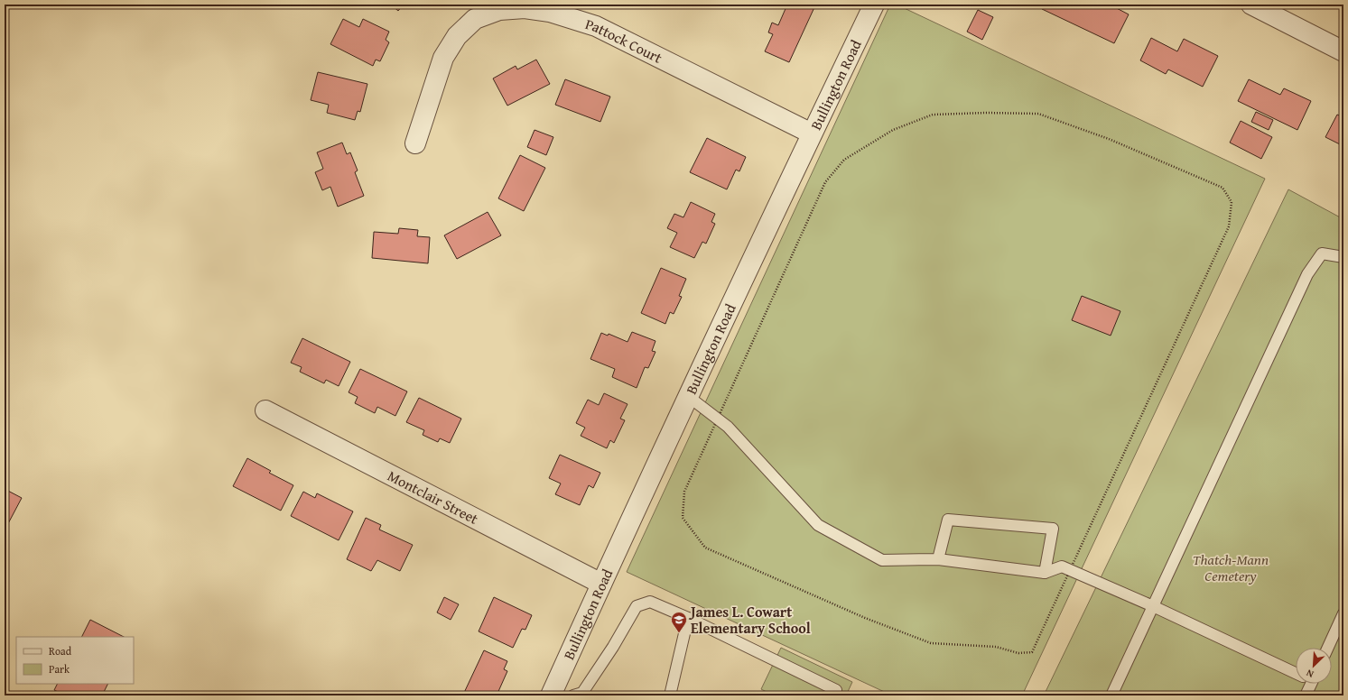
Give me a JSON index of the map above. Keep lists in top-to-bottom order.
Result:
{
  "streets": {
    "street": ["Pattock Court", "Bullington Road", "Montclair Street"]
  },
  "crossings": [
    ["Pattock Court", "Bullington Road"],
    ["Bullington Road", "Montclair Street"]
  ],
  "parks": ["Thatch-Mann Cemetery"],
  "places": {
    "school or university": ["James L. Cowart Elementary School"]
  },
  "legend": ["Road", "Park"],
  "north": "bottom left"
}
